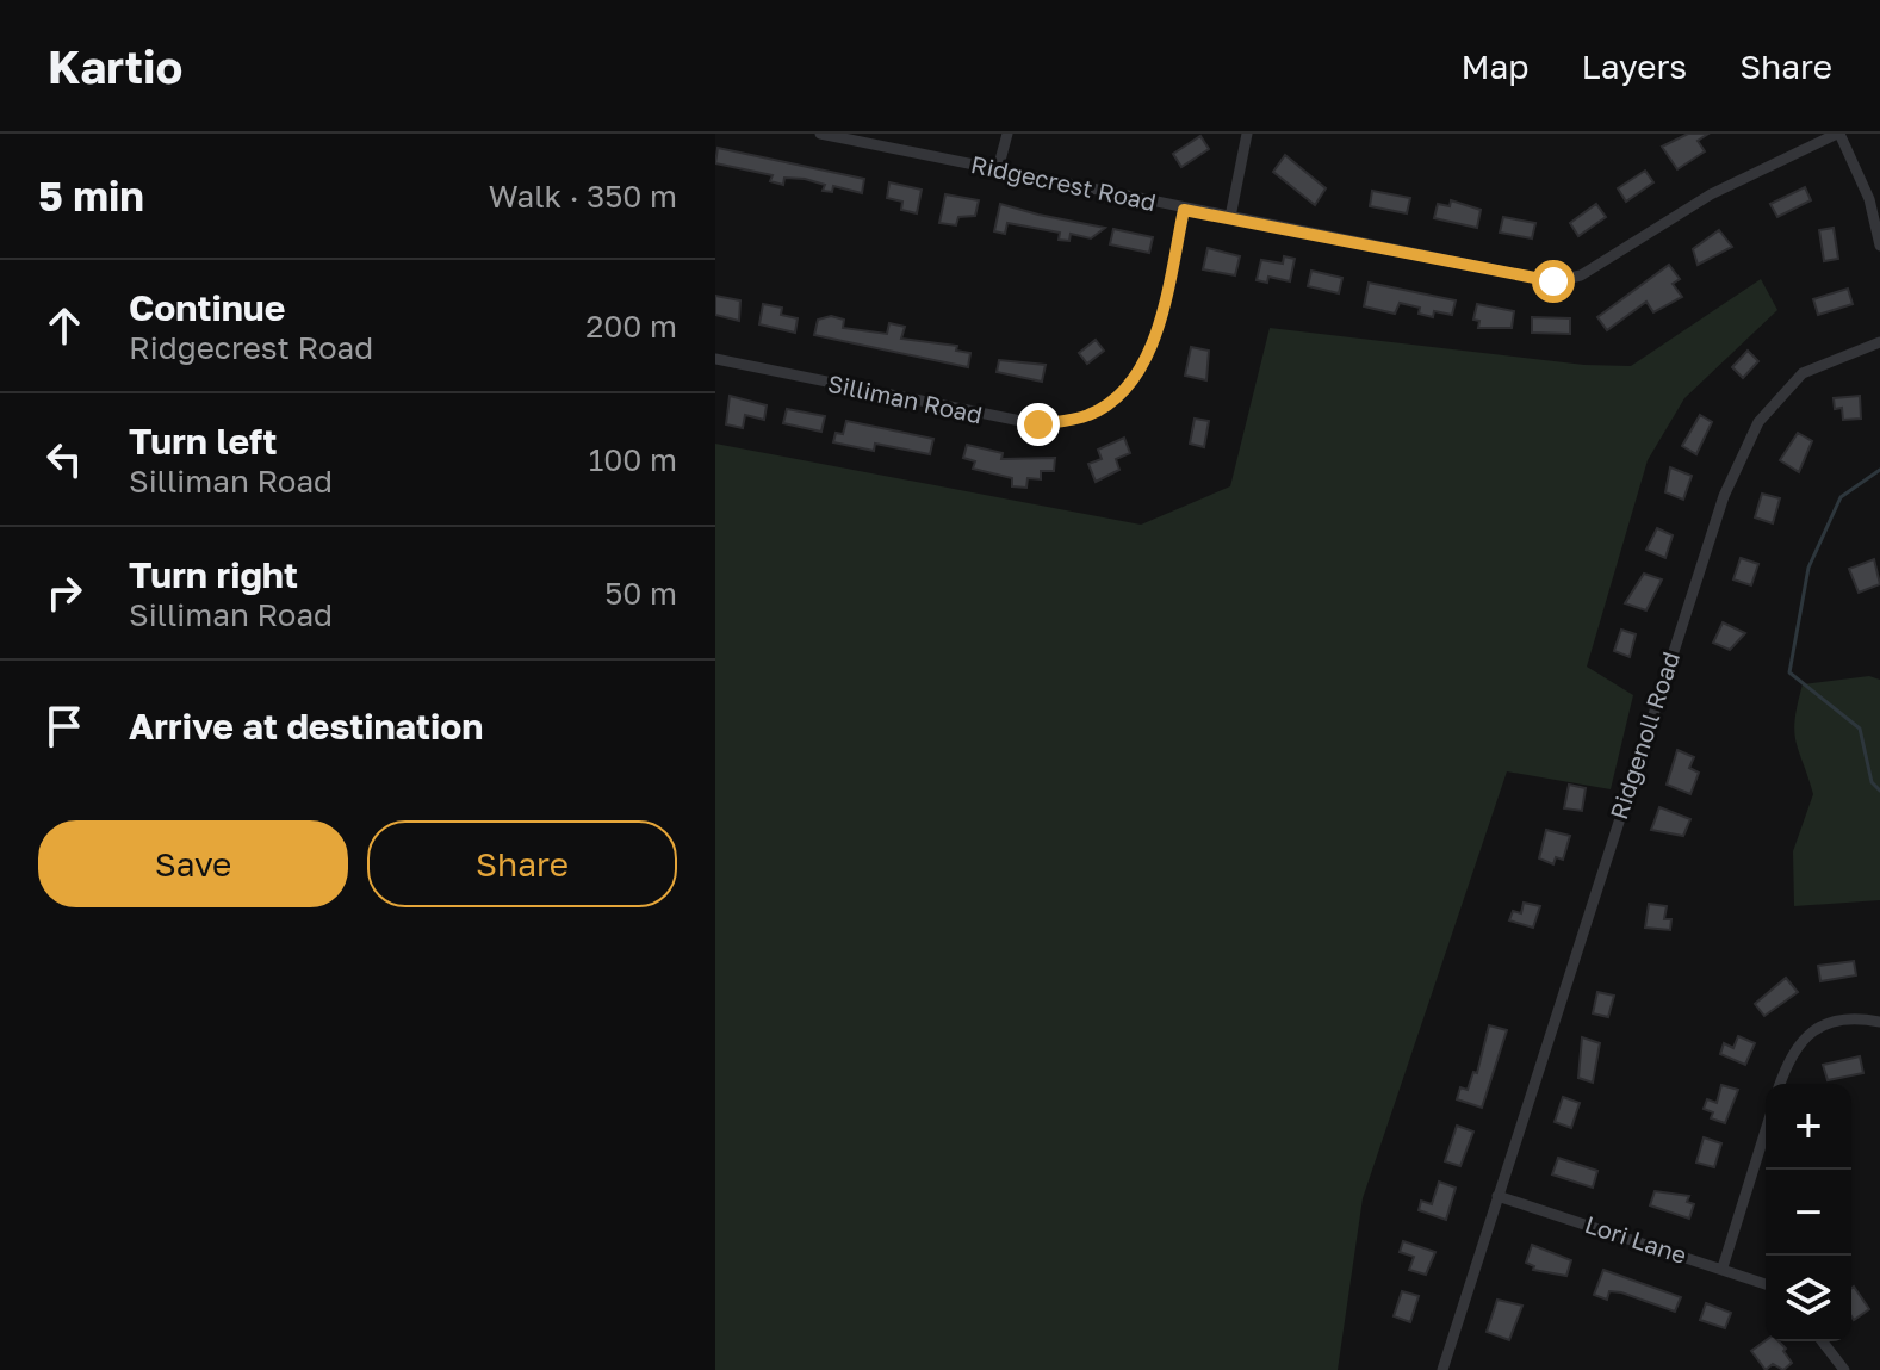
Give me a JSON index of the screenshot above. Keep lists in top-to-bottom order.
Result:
{
  "streets": {
    "street": [
      "Ridgecrest Road",
      "Silliman Road",
      "Ridgenoll Road",
      "Lori Lane"
    ]
  },
  "crossings": [
    ["Ridgecrest Road", "Silliman Road"],
    ["Ridgenoll Road", "Lori Lane"]
  ],
  "page": {
    "header": "Kartio",
    "nav": ["Map", "Layers", "Share"],
    "heading": ["5 min", "Walk · 350 m"],
    "list": [
      ["Continue", "Ridgecrest Road", "200 m"],
      ["Turn left", "Silliman Road", "100 m"],
      ["Turn right", "Silliman Road", "50 m"],
      "Arrive at destination"
    ],
    "buttons": ["Save", "Share"],
    "map_buttons": ["+", "−"]
  }
}
